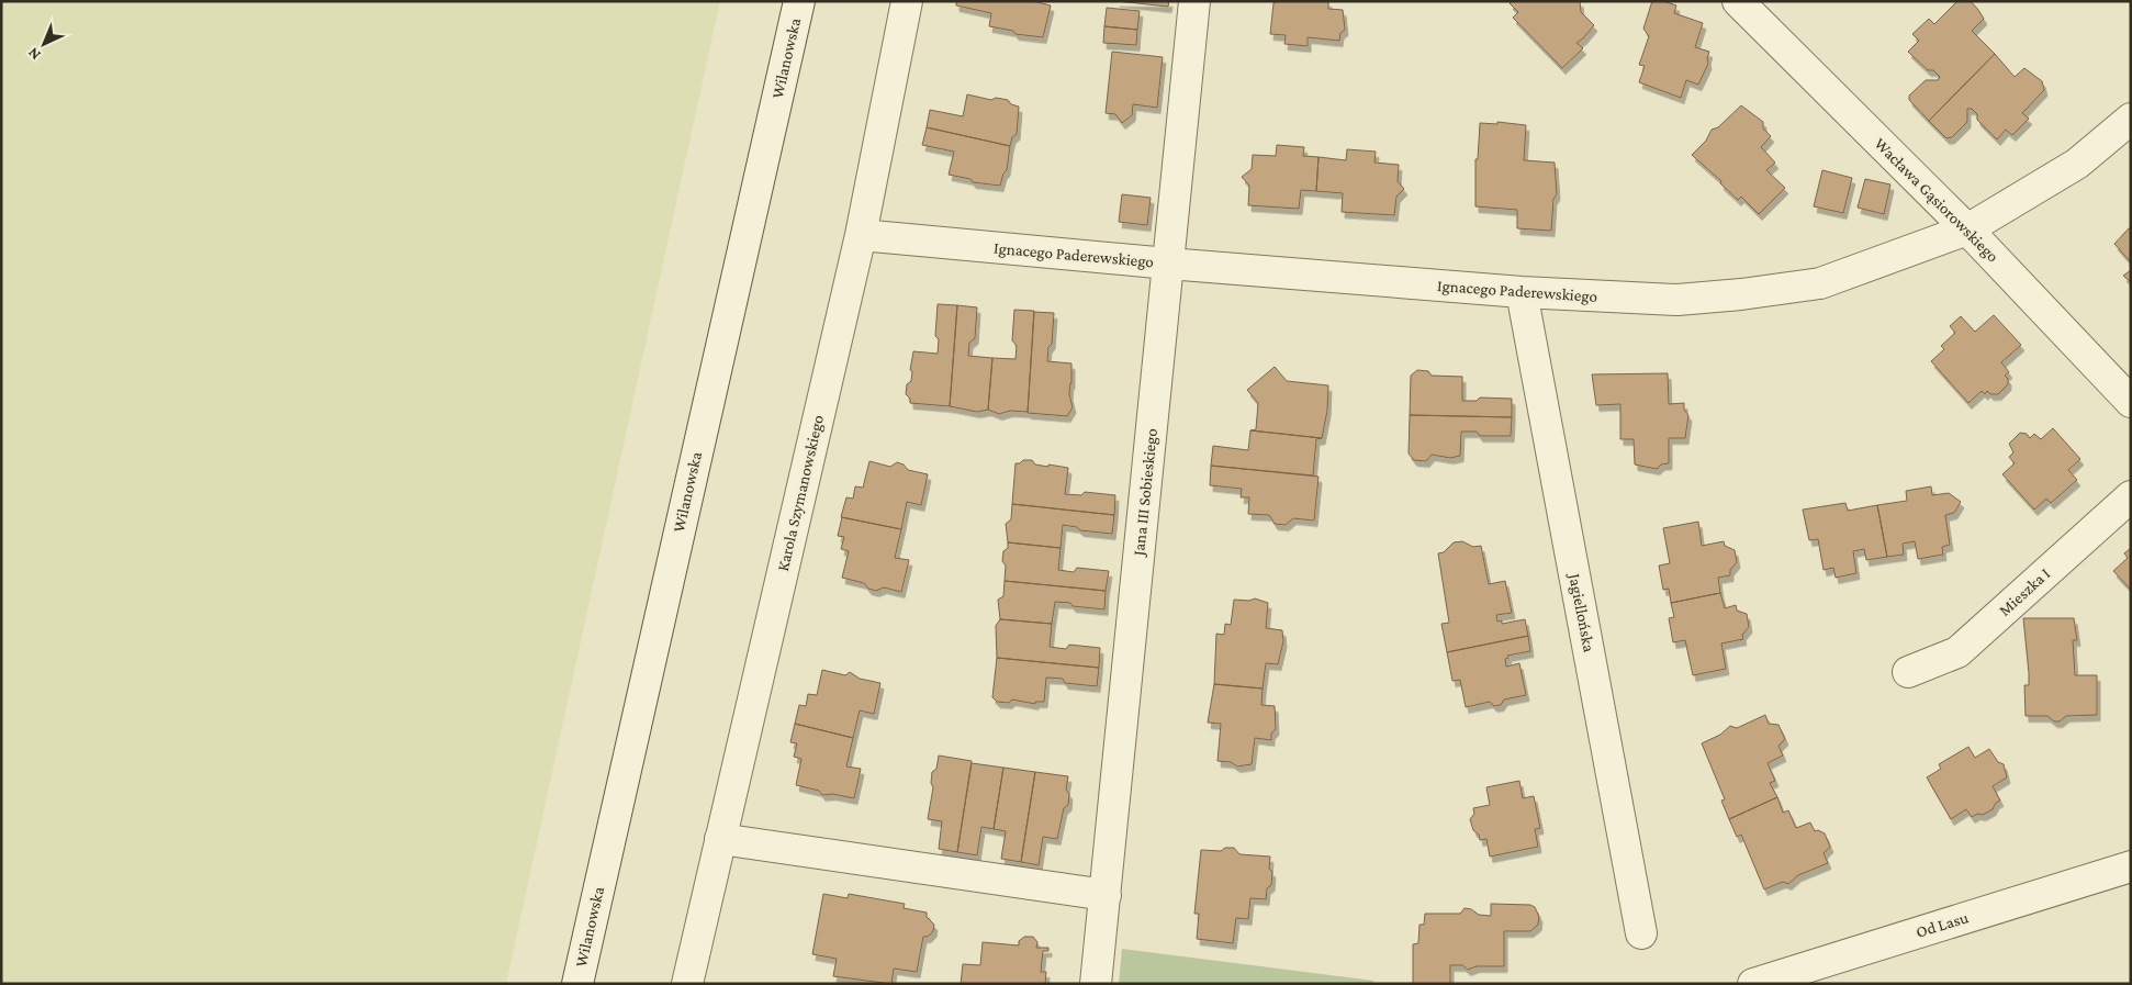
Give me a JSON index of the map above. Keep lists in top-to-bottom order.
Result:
{
  "streets": {
    "street": [
      "Wilanowska",
      "Wacława Gąsiorowskiego",
      "Ignacego Paderewskiego",
      "Jana III Sobieskiego",
      "Karola Szymanowskiego",
      "Mieszka I",
      "Jagiellońska",
      "Od Lasu"
    ]
  },
  "crossings": [
    ["Wacława Gąsiorowskiego", "Ignacego Paderewskiego"],
    ["Ignacego Paderewskiego", "Jana III Sobieskiego"],
    ["Ignacego Paderewskiego", "Karola Szymanowskiego"],
    ["Ignacego Paderewskiego", "Jagiellońska"]
  ],
  "north": "bottom left"
}
